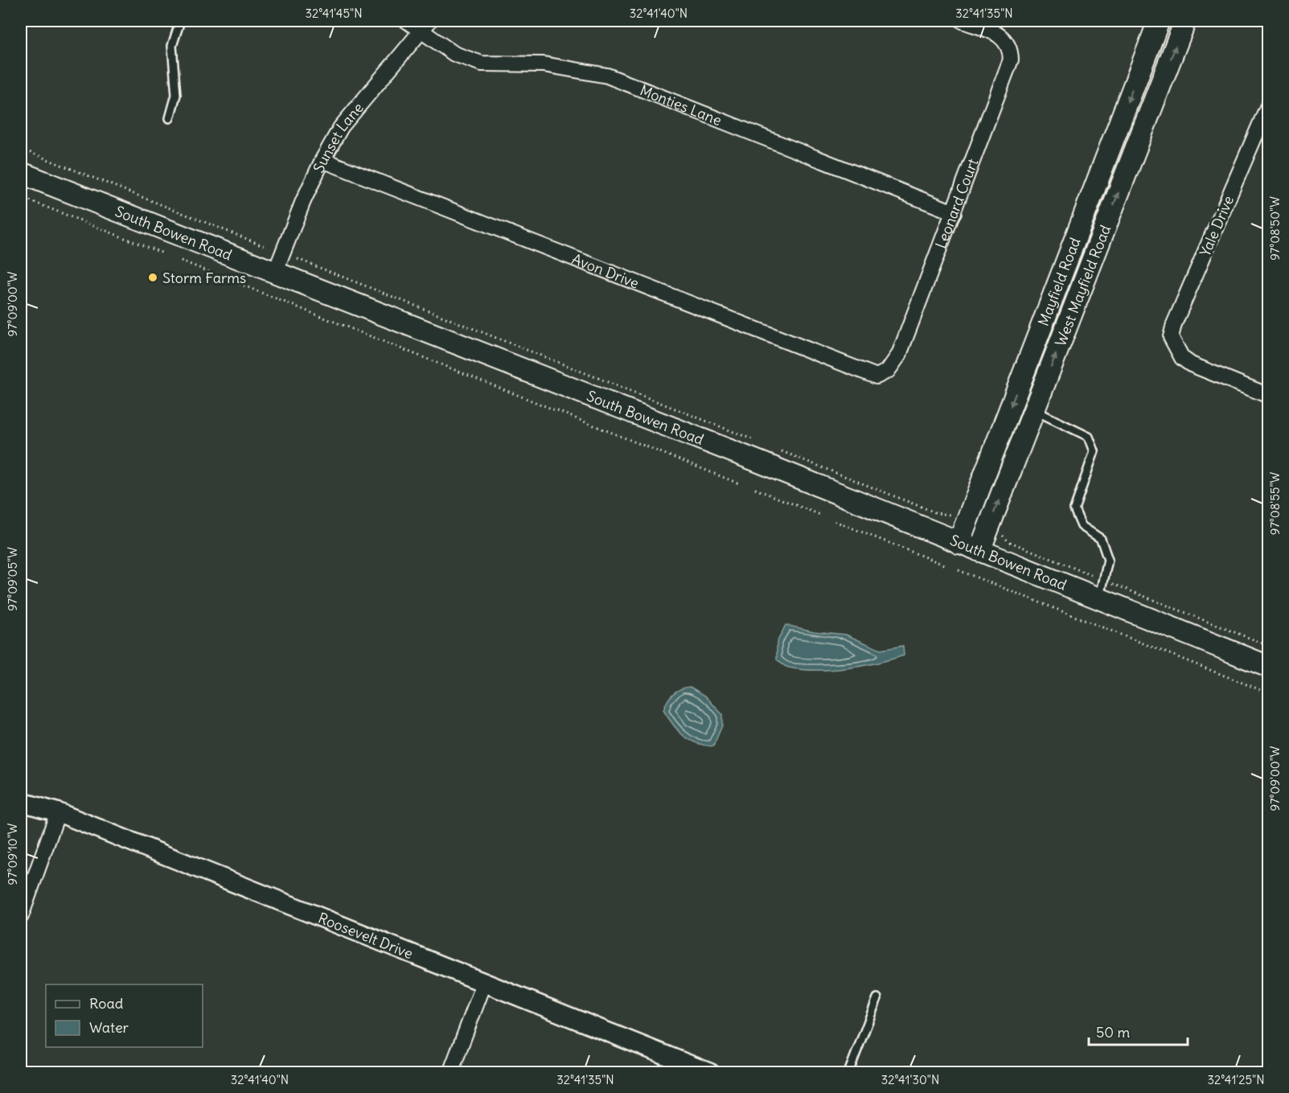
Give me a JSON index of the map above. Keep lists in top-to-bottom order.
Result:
{
  "streets": {
    "main road": ["South Bowen Road", "Mayfield Road", "West Mayfield Road"],
    "street": [
      "Monties Lane",
      "Sunset Lane",
      "Leonard Court",
      "Yale Drive",
      "Avon Drive",
      "Roosevelt Drive"
    ]
  },
  "crossings": [
    ["Monties Lane", "Sunset Lane"],
    ["Monties Lane", "Leonard Court"],
    ["Sunset Lane", "South Bowen Road"],
    ["Sunset Lane", "Avon Drive"],
    ["Leonard Court", "Avon Drive"],
    ["South Bowen Road", "Mayfield Road"],
    ["South Bowen Road", "West Mayfield Road"]
  ],
  "one_way": ["Mayfield Road", "West Mayfield Road"],
  "places": ["Storm Farms"],
  "legend": ["Road", "Water"],
  "scale_bar": "50 m",
  "coordinates": [
    "32°41'45\"N",
    "32°41'40\"N",
    "32°41'35\"N",
    "97°08'50\"W",
    "97°09'00\"W",
    "97°08'55\"W",
    "97°09'05\"W",
    "97°09'10\"W",
    "32°41'30\"N",
    "32°41'25\"N"
  ]
}
